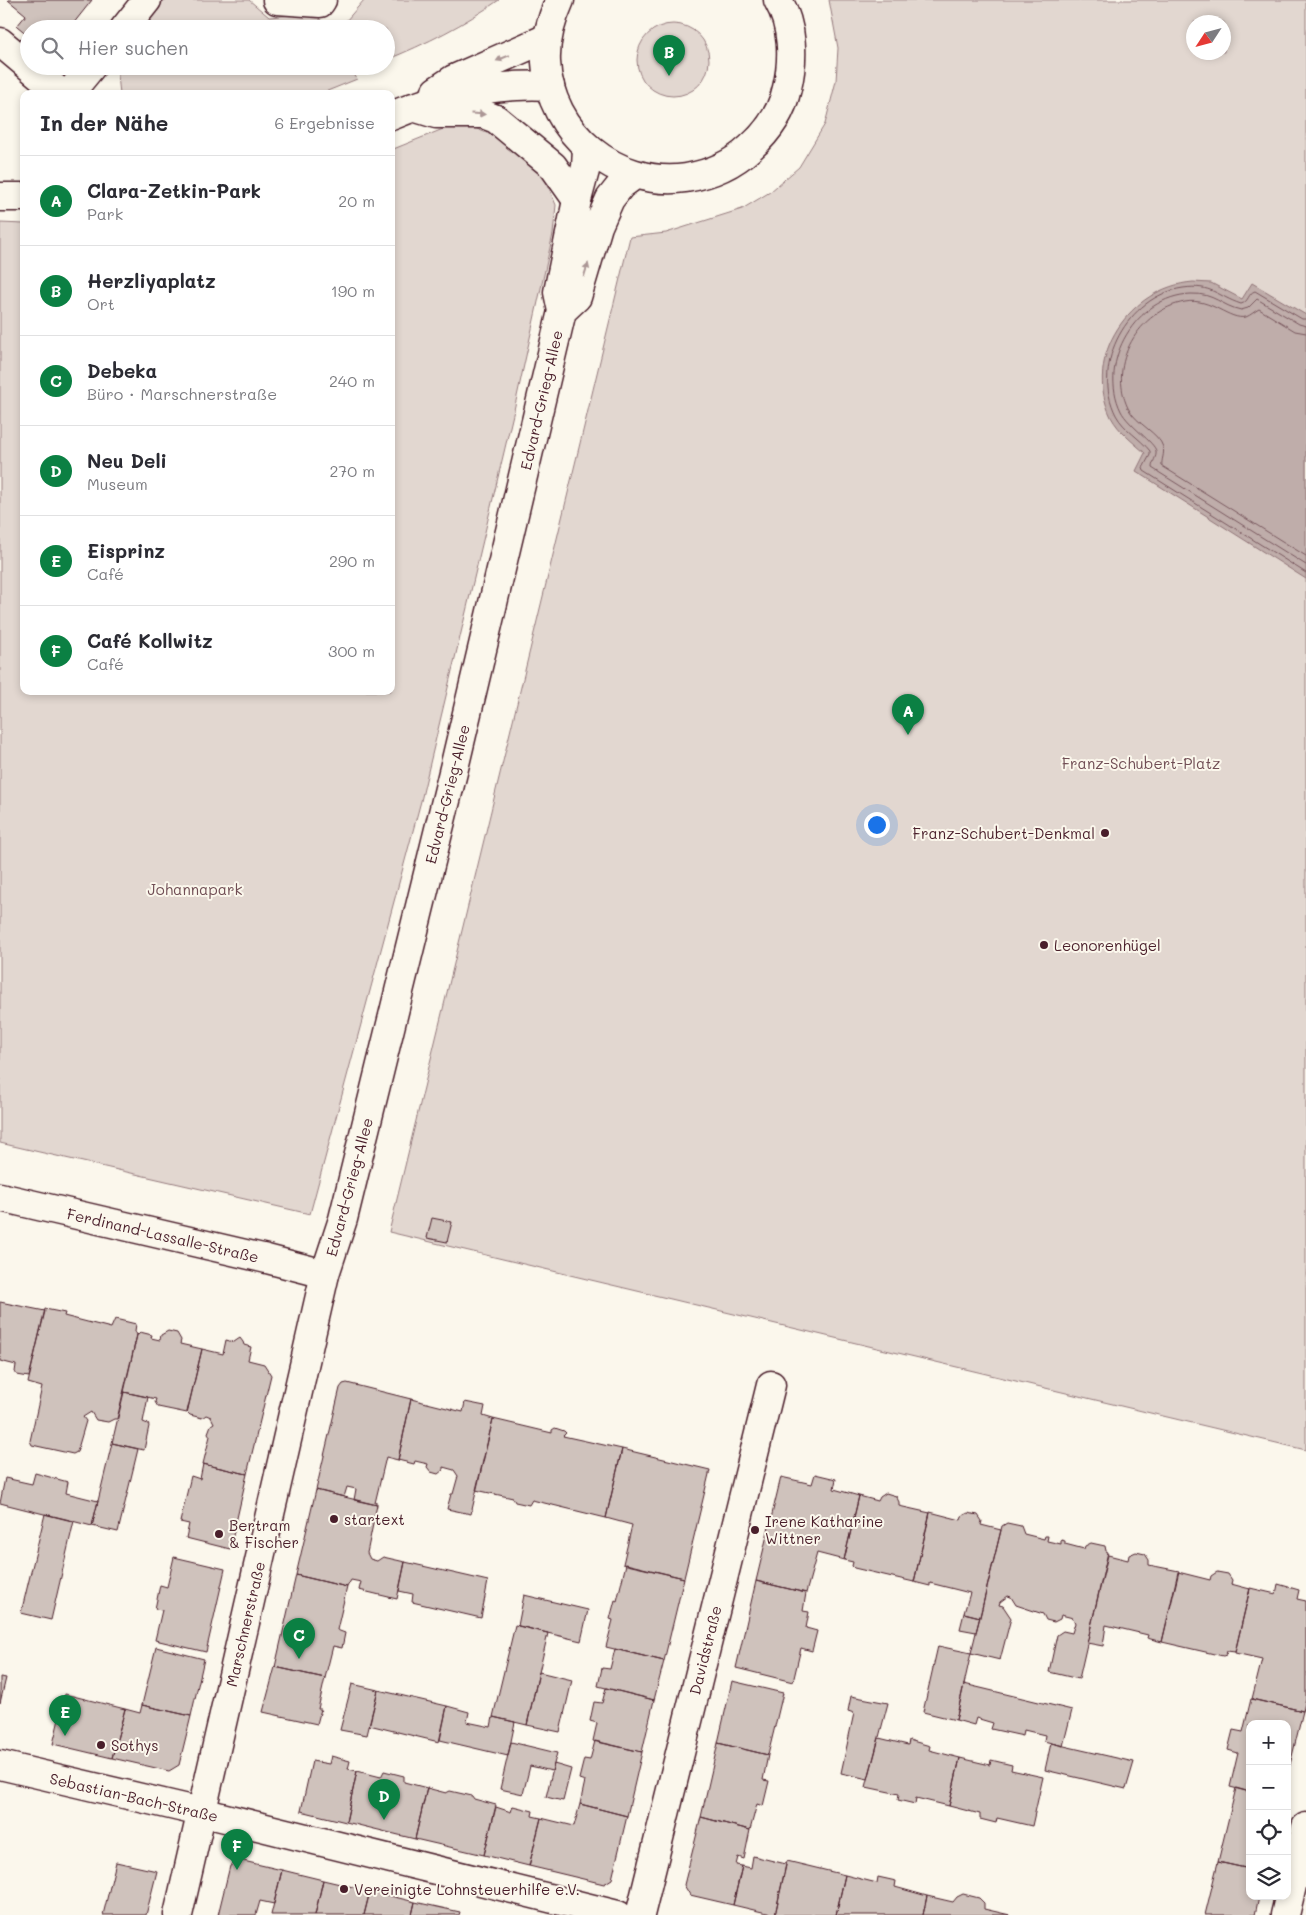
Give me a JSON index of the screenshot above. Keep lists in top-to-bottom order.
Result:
{
  "streets": {
    "main road": [
      "Edvard-Grieg-Allee",
      "Ferdinand-Lassalle-Straße",
      "Marschnerstraße",
      "Davidstraße",
      "Sebastian-Bach-Straße"
    ]
  },
  "crossings": [
    ["Edvard-Grieg-Allee", "Ferdinand-Lassalle-Straße"],
    ["Edvard-Grieg-Allee", "Marschnerstraße"],
    ["Ferdinand-Lassalle-Straße", "Marschnerstraße"],
    ["Marschnerstraße", "Sebastian-Bach-Straße"]
  ],
  "parks": ["Franz-Schubert-Platz", "Johannapark"],
  "places": [
    "Franz-Schubert-Denkmal",
    "Leonorenhügel",
    "startext",
    "Irene Katharine Wittner",
    "Bertram & Fischer",
    "Sothys",
    "Vereinigte Lohnsteuerhilfe e.V."
  ],
  "north": "bottom left",
  "page": {
    "search": "Hier suchen",
    "pins": [
      "B",
      "A",
      "C",
      "E",
      "D",
      "F"
    ],
    "heading": ["In der Nähe", "6 Ergebnisse"],
    "list": [
      {
        "mark": "A",
        "name": "Clara-Zetkin-Park",
        "note": "Park",
        "value": "20 m"
      },
      {
        "mark": "B",
        "name": "Herzliyaplatz",
        "note": "Ort",
        "value": "190 m"
      },
      {
        "mark": "C",
        "name": "Debeka",
        "note": "Büro · Marschnerstraße",
        "value": "240 m"
      },
      {
        "mark": "D",
        "name": "Neu Deli",
        "note": "Museum",
        "value": "270 m"
      },
      {
        "mark": "E",
        "name": "Eisprinz",
        "note": "Café",
        "value": "290 m"
      },
      {
        "mark": "F",
        "name": "Café Kollwitz",
        "note": "Café",
        "value": "300 m"
      }
    ],
    "map_buttons": ["+", "−"]
  }
}
